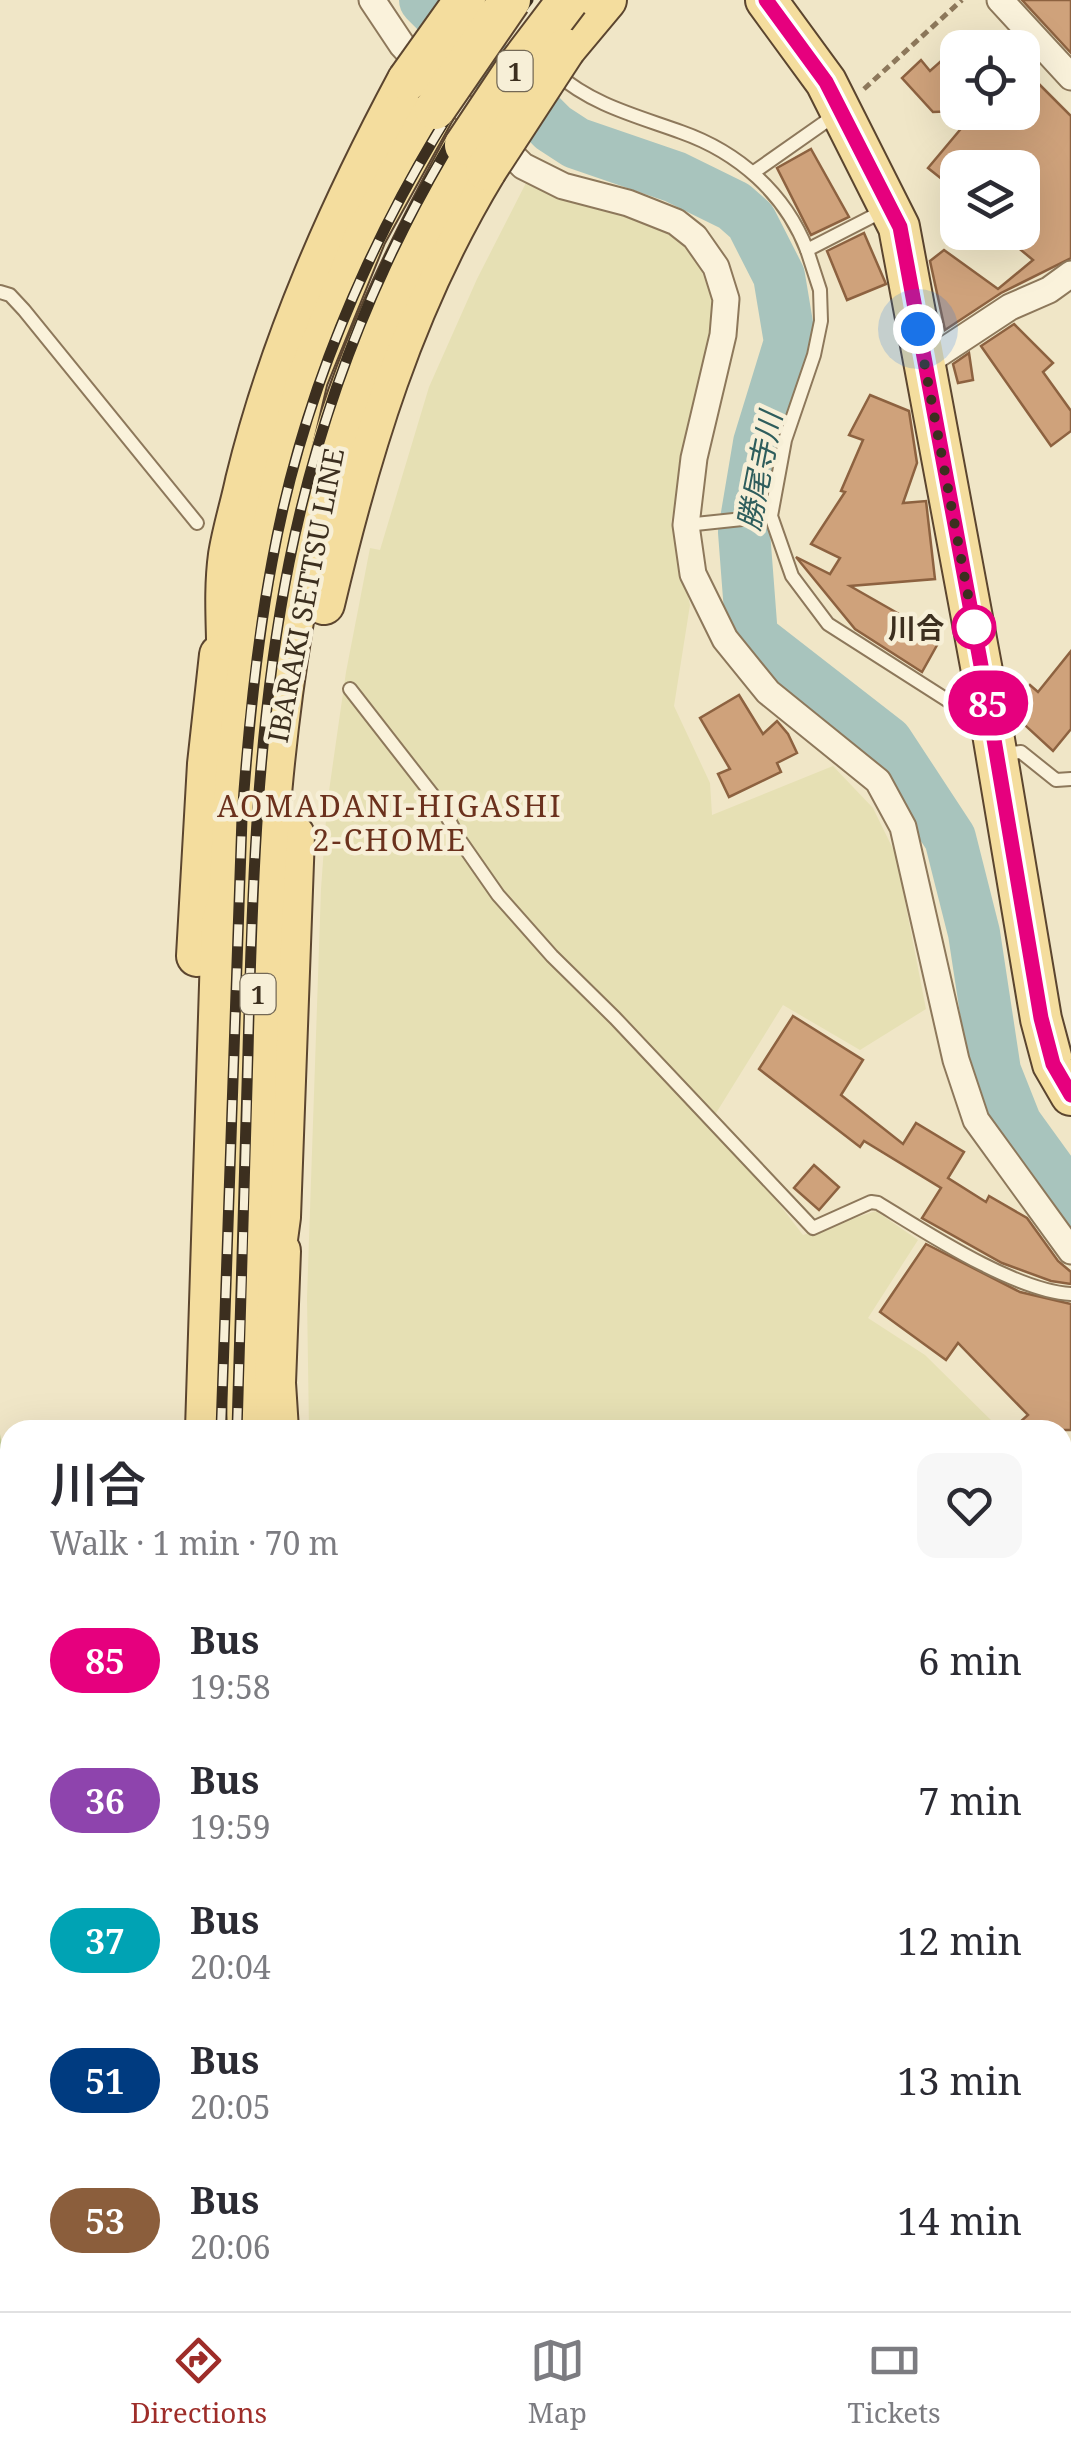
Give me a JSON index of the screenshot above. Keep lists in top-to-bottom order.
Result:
{
  "streets": {
    "main road": ["1", "IBARAKI SETTSU LINE"]
  },
  "crossings": [
    ["1", "IBARAKI SETTSU LINE"]
  ],
  "districts": ["AOMADANI-HIGASHI 2-CHOME"],
  "water": ["勝尾寺川"],
  "places": ["川合"],
  "lines": ["bus line 85"],
  "page": {
    "on_map": "85",
    "heading": ["川合", "Walk · 1 min · 70 m"],
    "list": [
      {
        "mark": "85",
        "name": "Bus",
        "note": "19:58",
        "value": "6 min"
      },
      {
        "mark": "36",
        "name": "Bus",
        "note": "19:59",
        "value": "7 min"
      },
      {
        "mark": "37",
        "name": "Bus",
        "note": "20:04",
        "value": "12 min"
      },
      {
        "mark": "51",
        "name": "Bus",
        "note": "20:05",
        "value": "13 min"
      },
      {
        "mark": "53",
        "name": "Bus",
        "note": "20:06",
        "value": "14 min"
      }
    ],
    "tabs": ["Directions", "Map", "Tickets"]
  }
}
